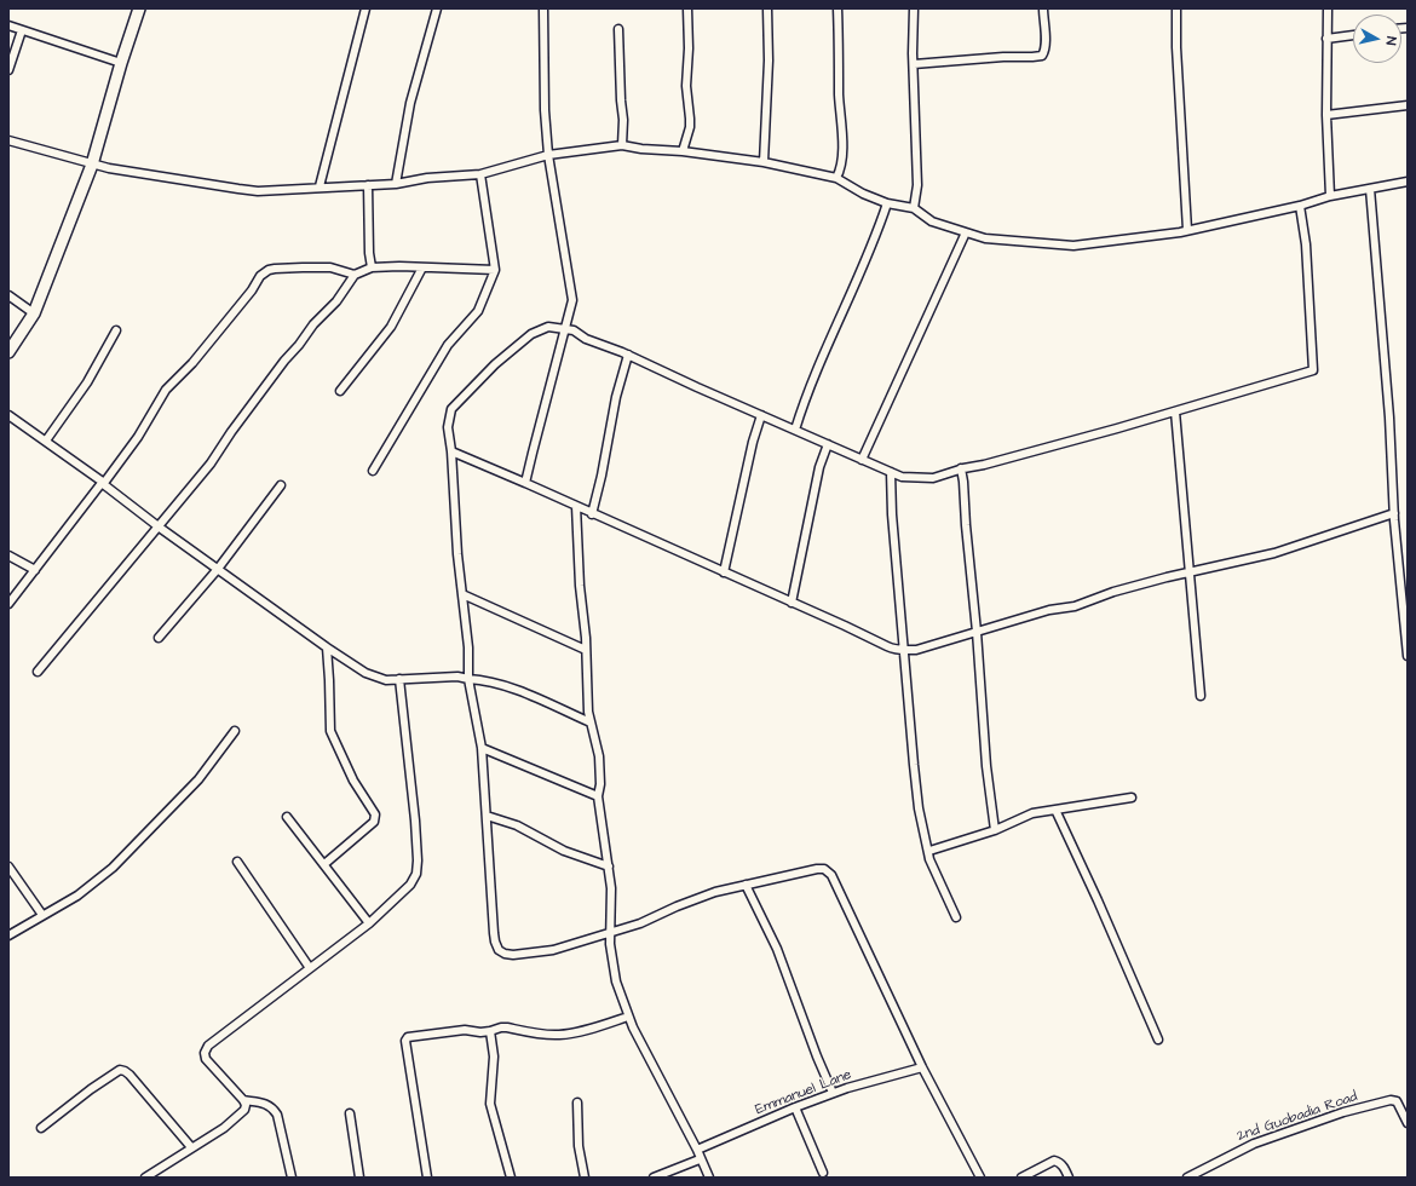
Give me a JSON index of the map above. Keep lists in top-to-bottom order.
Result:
{
  "streets": {
    "street": ["Emmanuel Lane", "2nd Guobadia Road"]
  },
  "north": "right"
}
